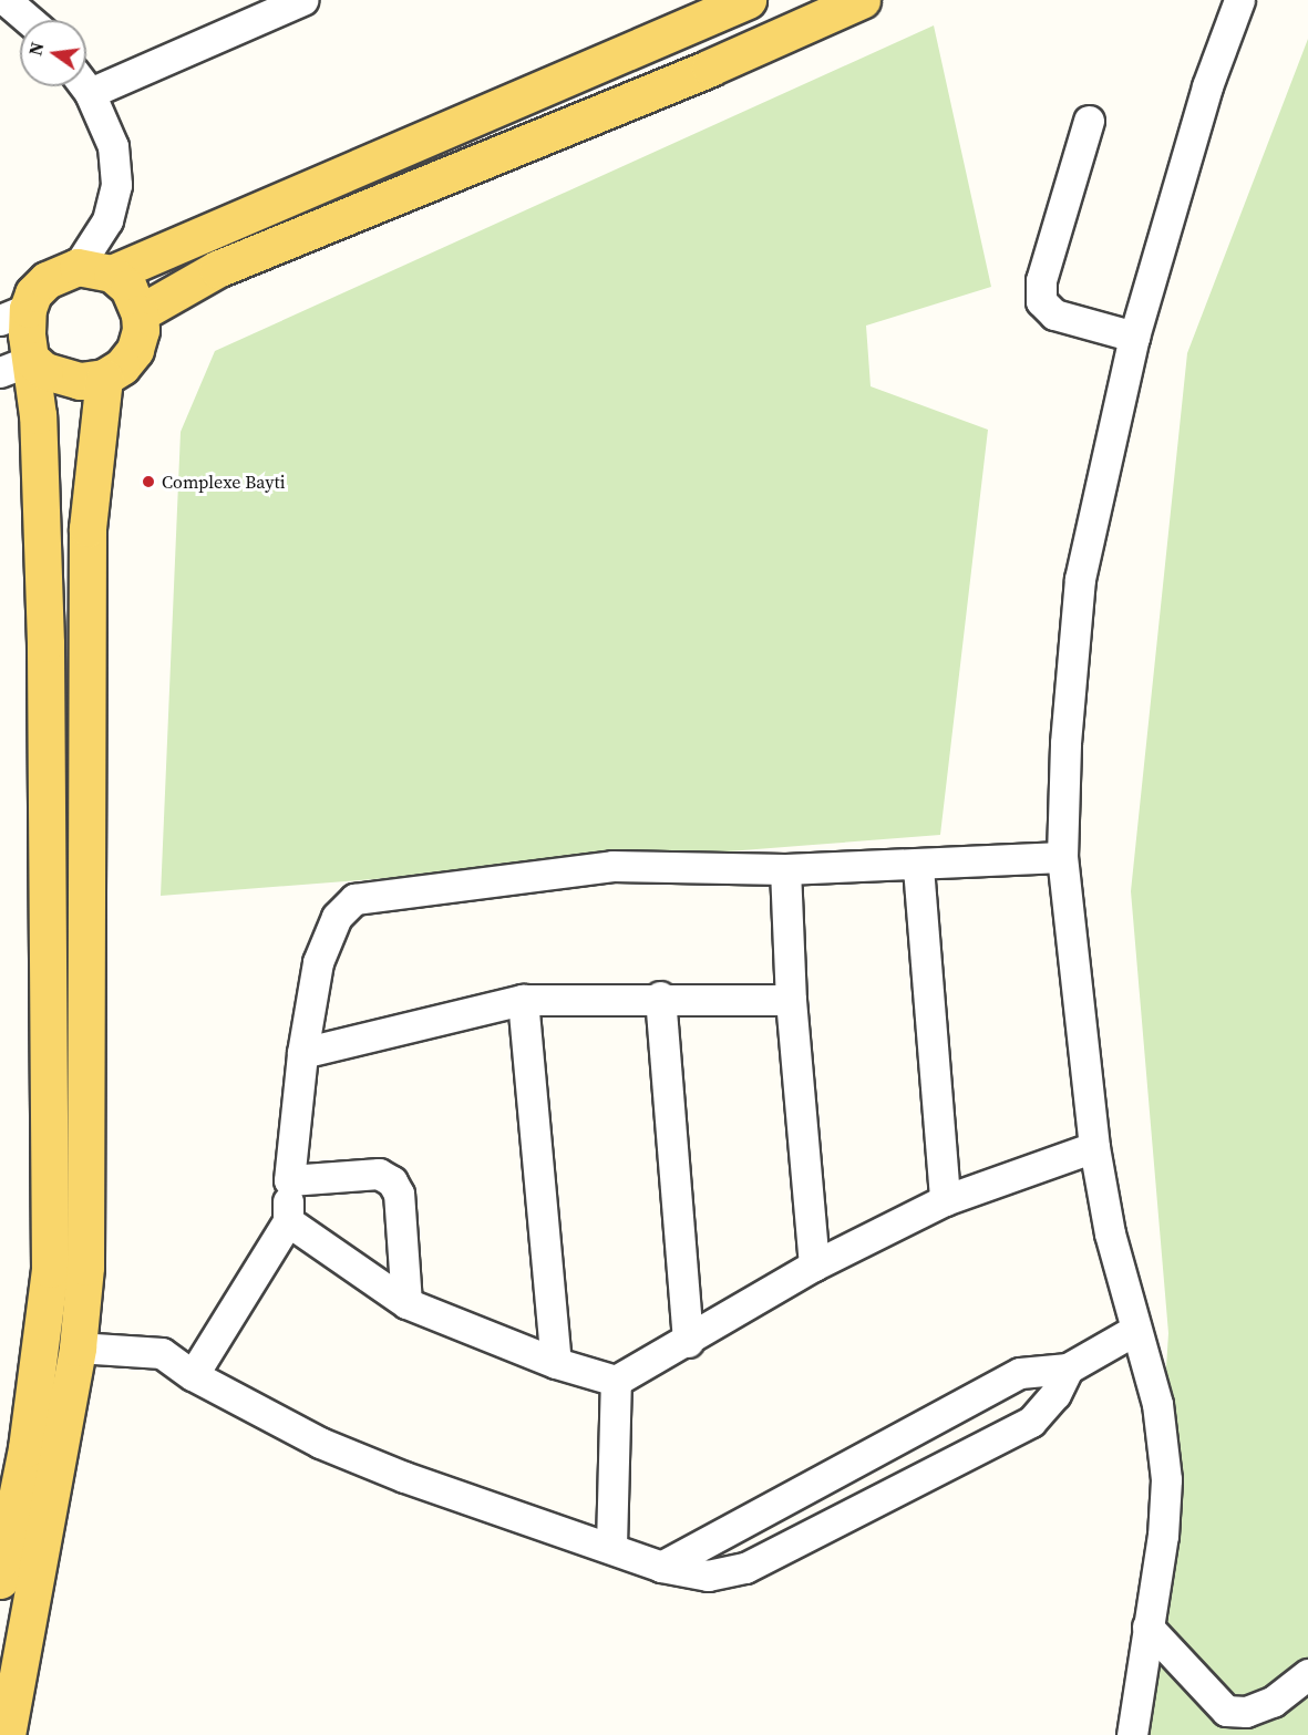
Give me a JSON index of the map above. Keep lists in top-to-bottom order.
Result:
{
  "places": ["Complexe Bayti"],
  "north": "left"
}
